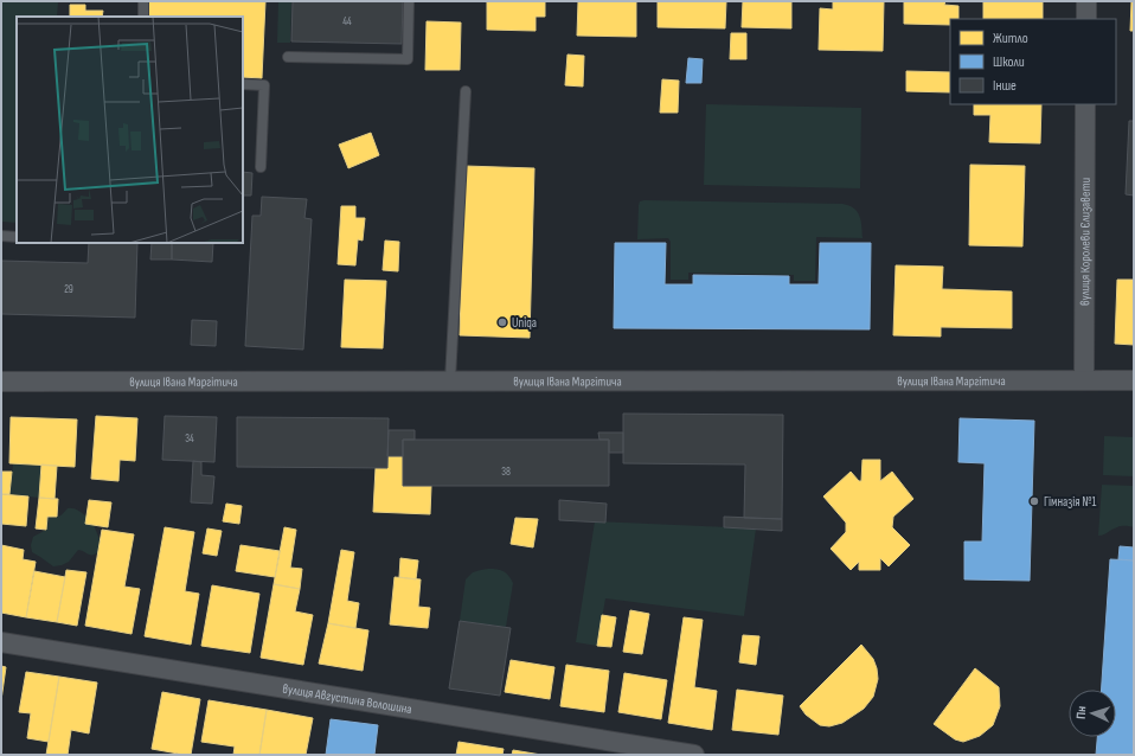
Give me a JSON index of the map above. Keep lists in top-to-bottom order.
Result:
{
  "streets": {
    "street": ["вулиця Королеви Єлизавети", "вулиця Івана Маргітича", "вулиця Августина Волошина"]
  },
  "crossings": [
    ["вулиця Королеви Єлизавети", "вулиця Івана Маргітича"]
  ],
  "places": ["Uniqa", "Гімназія №1"],
  "house_numbers": [
    "44",
    "29",
    "34",
    "38"
  ],
  "legend": ["Житло", "Школи", "Інше"],
  "north": "left"
}
